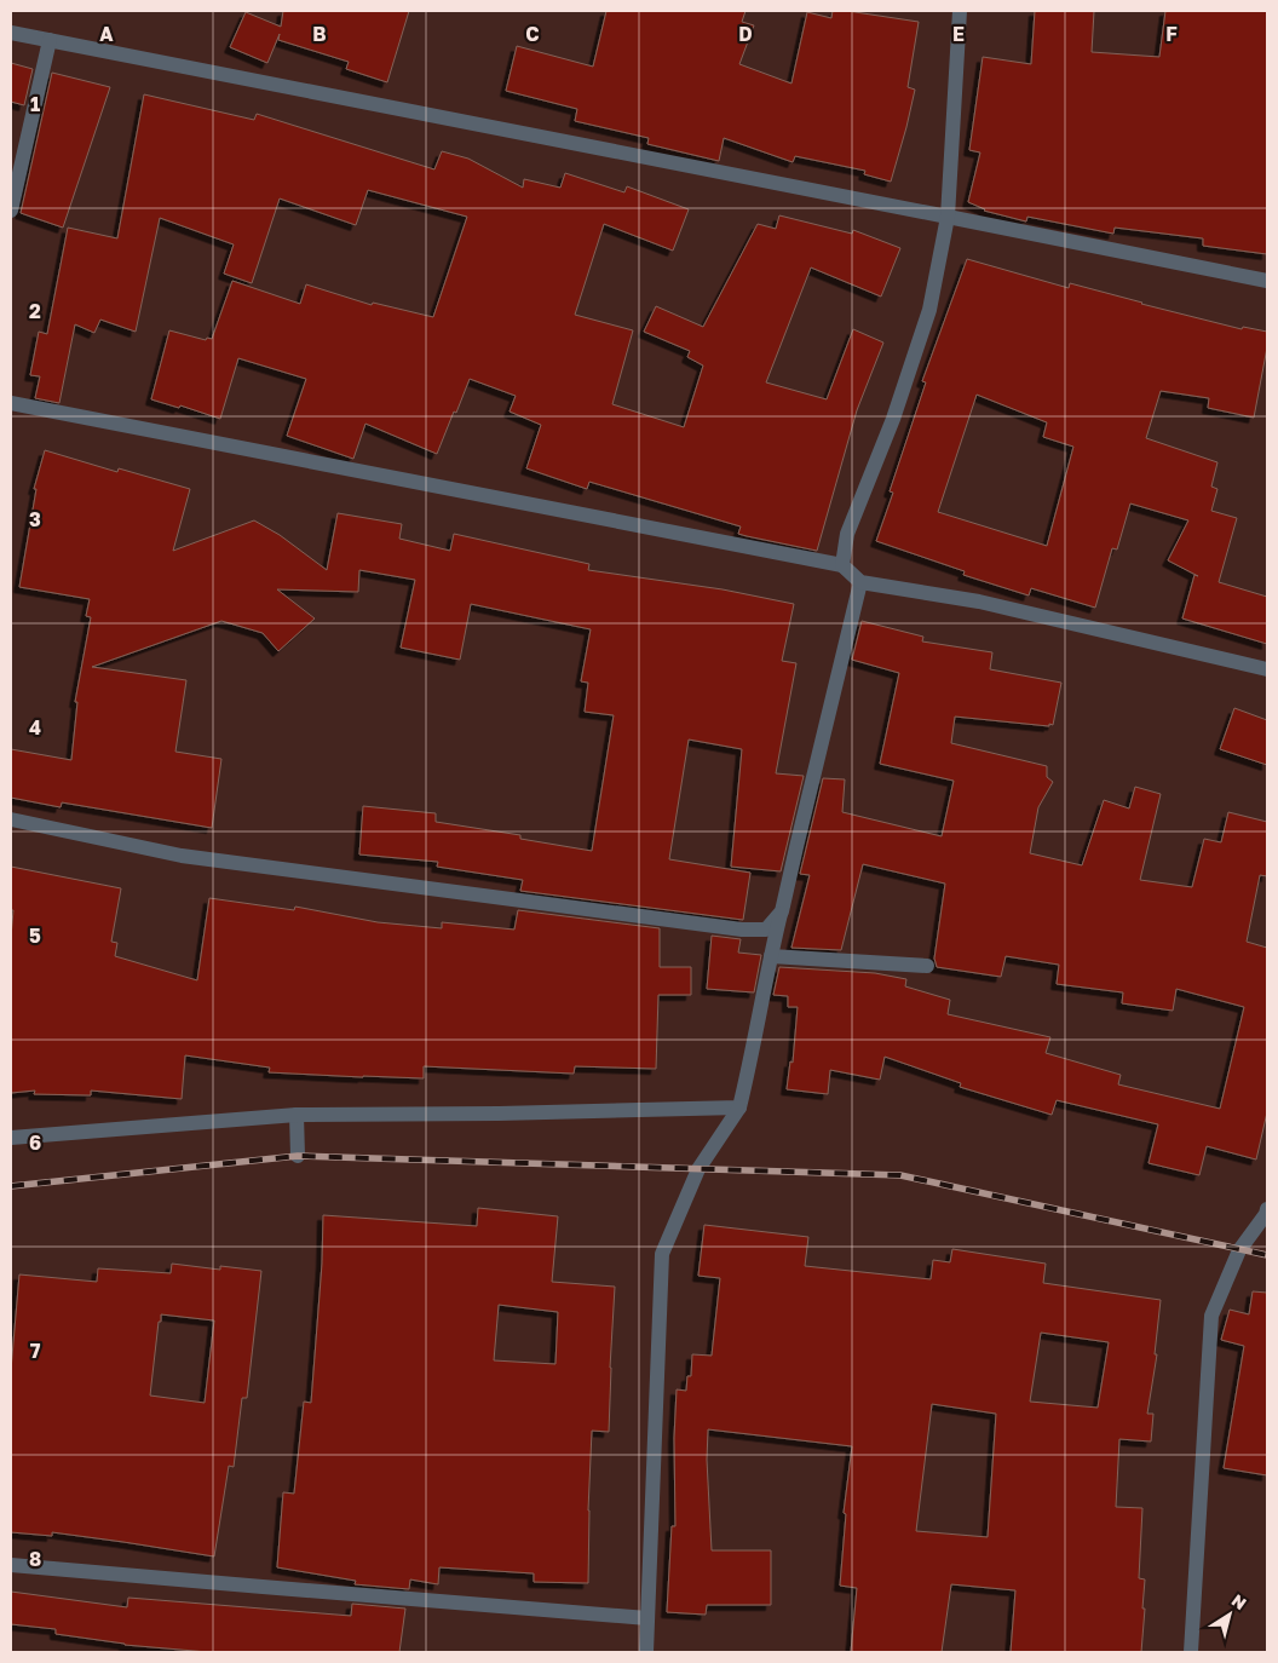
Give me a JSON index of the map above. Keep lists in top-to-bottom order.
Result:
{
  "north": "top right",
  "grid": {
    "columns": [
      "A",
      "B",
      "C",
      "D",
      "E",
      "F"
    ],
    "rows": [
      "1",
      "2",
      "3",
      "4",
      "5",
      "6",
      "7",
      "8"
    ]
  }
}
